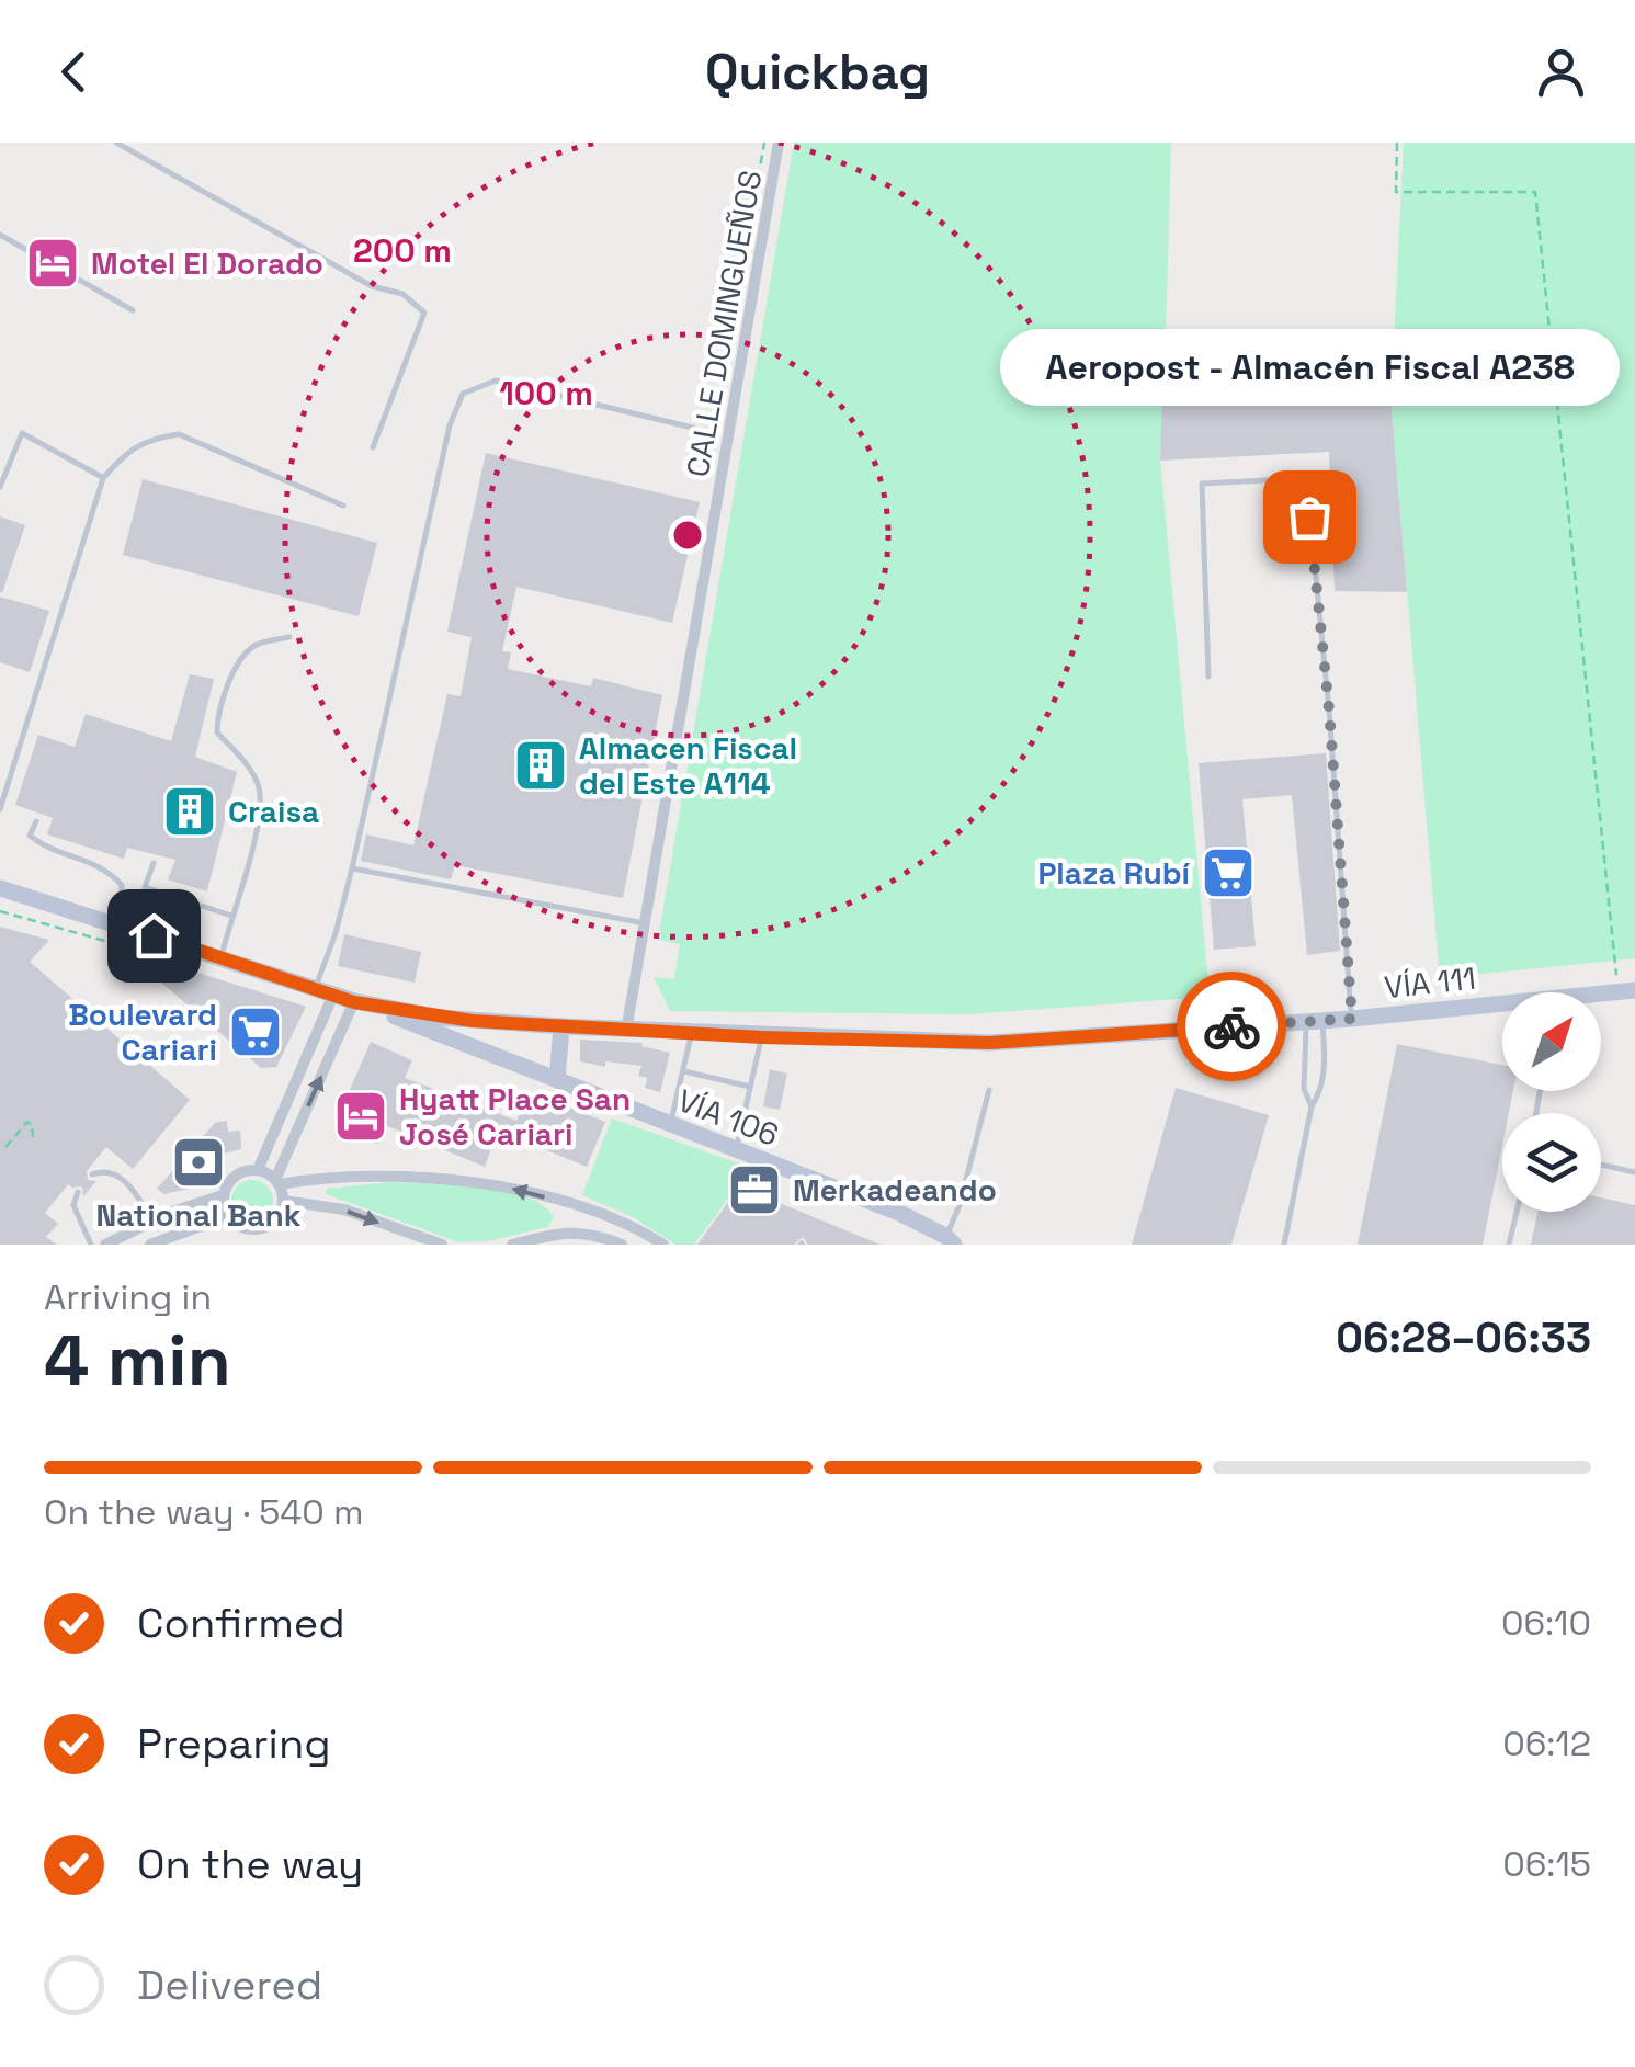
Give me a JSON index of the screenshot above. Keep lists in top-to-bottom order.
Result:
{
  "streets": {
    "main road": ["VÍA 111", "VÍA 106"],
    "street": ["CALLE DOMINGUEÑOS"]
  },
  "crossings": [
    ["CALLE DOMINGUEÑOS", "VÍA 111"],
    ["VÍA 111", "VÍA 106"]
  ],
  "places": {
    "hotel": ["Motel El Dorado", "Hyatt Place San José Cariari"],
    "other": ["Aeropost - Almacén Fiscal A238"],
    "building": ["Almacen Fiscal del Este A114", "Craisa"],
    "supermarket": ["Plaza Rubí", "Boulevard Cariari"],
    "bank": ["National Bank"],
    "office": ["Merkadeando"]
  },
  "north": "top right",
  "page": {
    "header": "Quickbag",
    "bubble": "Aeropost - Almacén Fiscal A238",
    "heading": ["4 min", "Arriving in", "06:28–06:33"],
    "bar": "On the way · 540 m",
    "list": [
      ["Confirmed", "06:10"],
      ["Preparing", "06:12"],
      ["On the way", "06:15"],
      "Delivered"
    ]
  },
  "rings": ["200 m", "100 m"]
}
